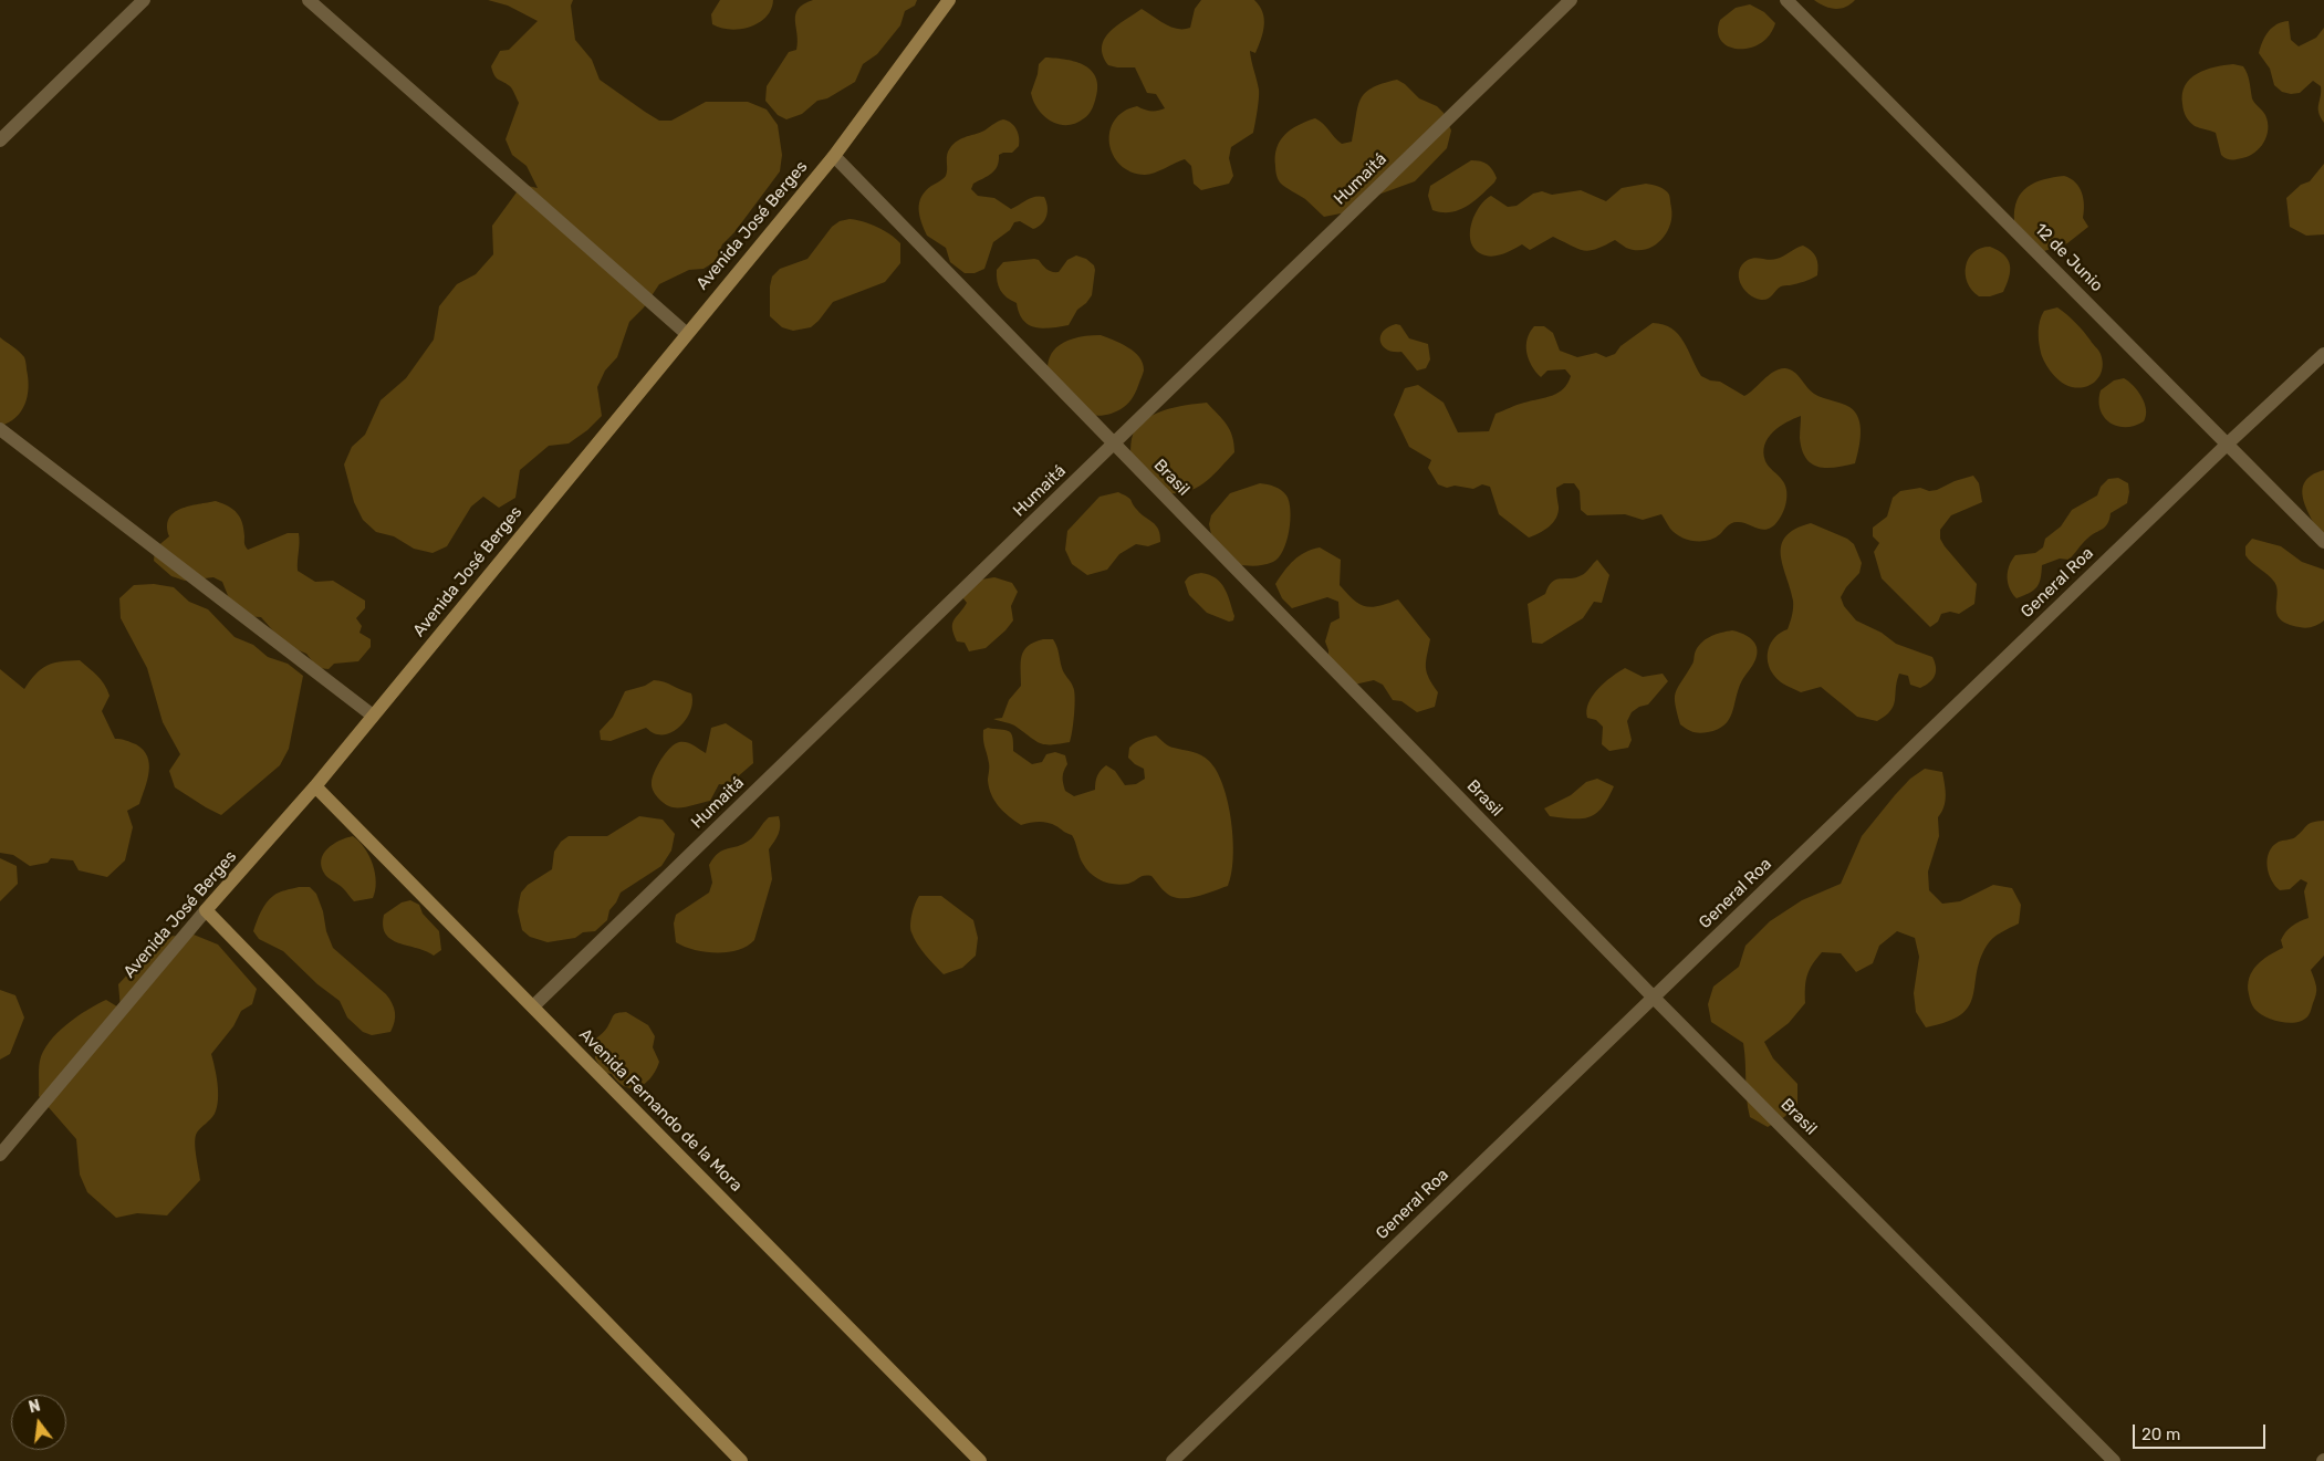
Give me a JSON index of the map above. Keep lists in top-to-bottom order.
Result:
{
  "streets": {
    "main road": ["Avenida José Berges", "Avenida Fernando de la Mora"],
    "street": [
      "Humaitá",
      "12 de Junio",
      "Brasil",
      "General Roa"
    ]
  },
  "crossings": [
    ["Humaitá", "Brasil"],
    ["Humaitá", "Avenida Fernando de la Mora"],
    ["Avenida José Berges", "Brasil"],
    ["Avenida José Berges", "Avenida Fernando de la Mora"],
    ["12 de Junio", "General Roa"],
    ["Brasil", "General Roa"]
  ],
  "scale_bar": "20 m",
  "north": "top"
}
